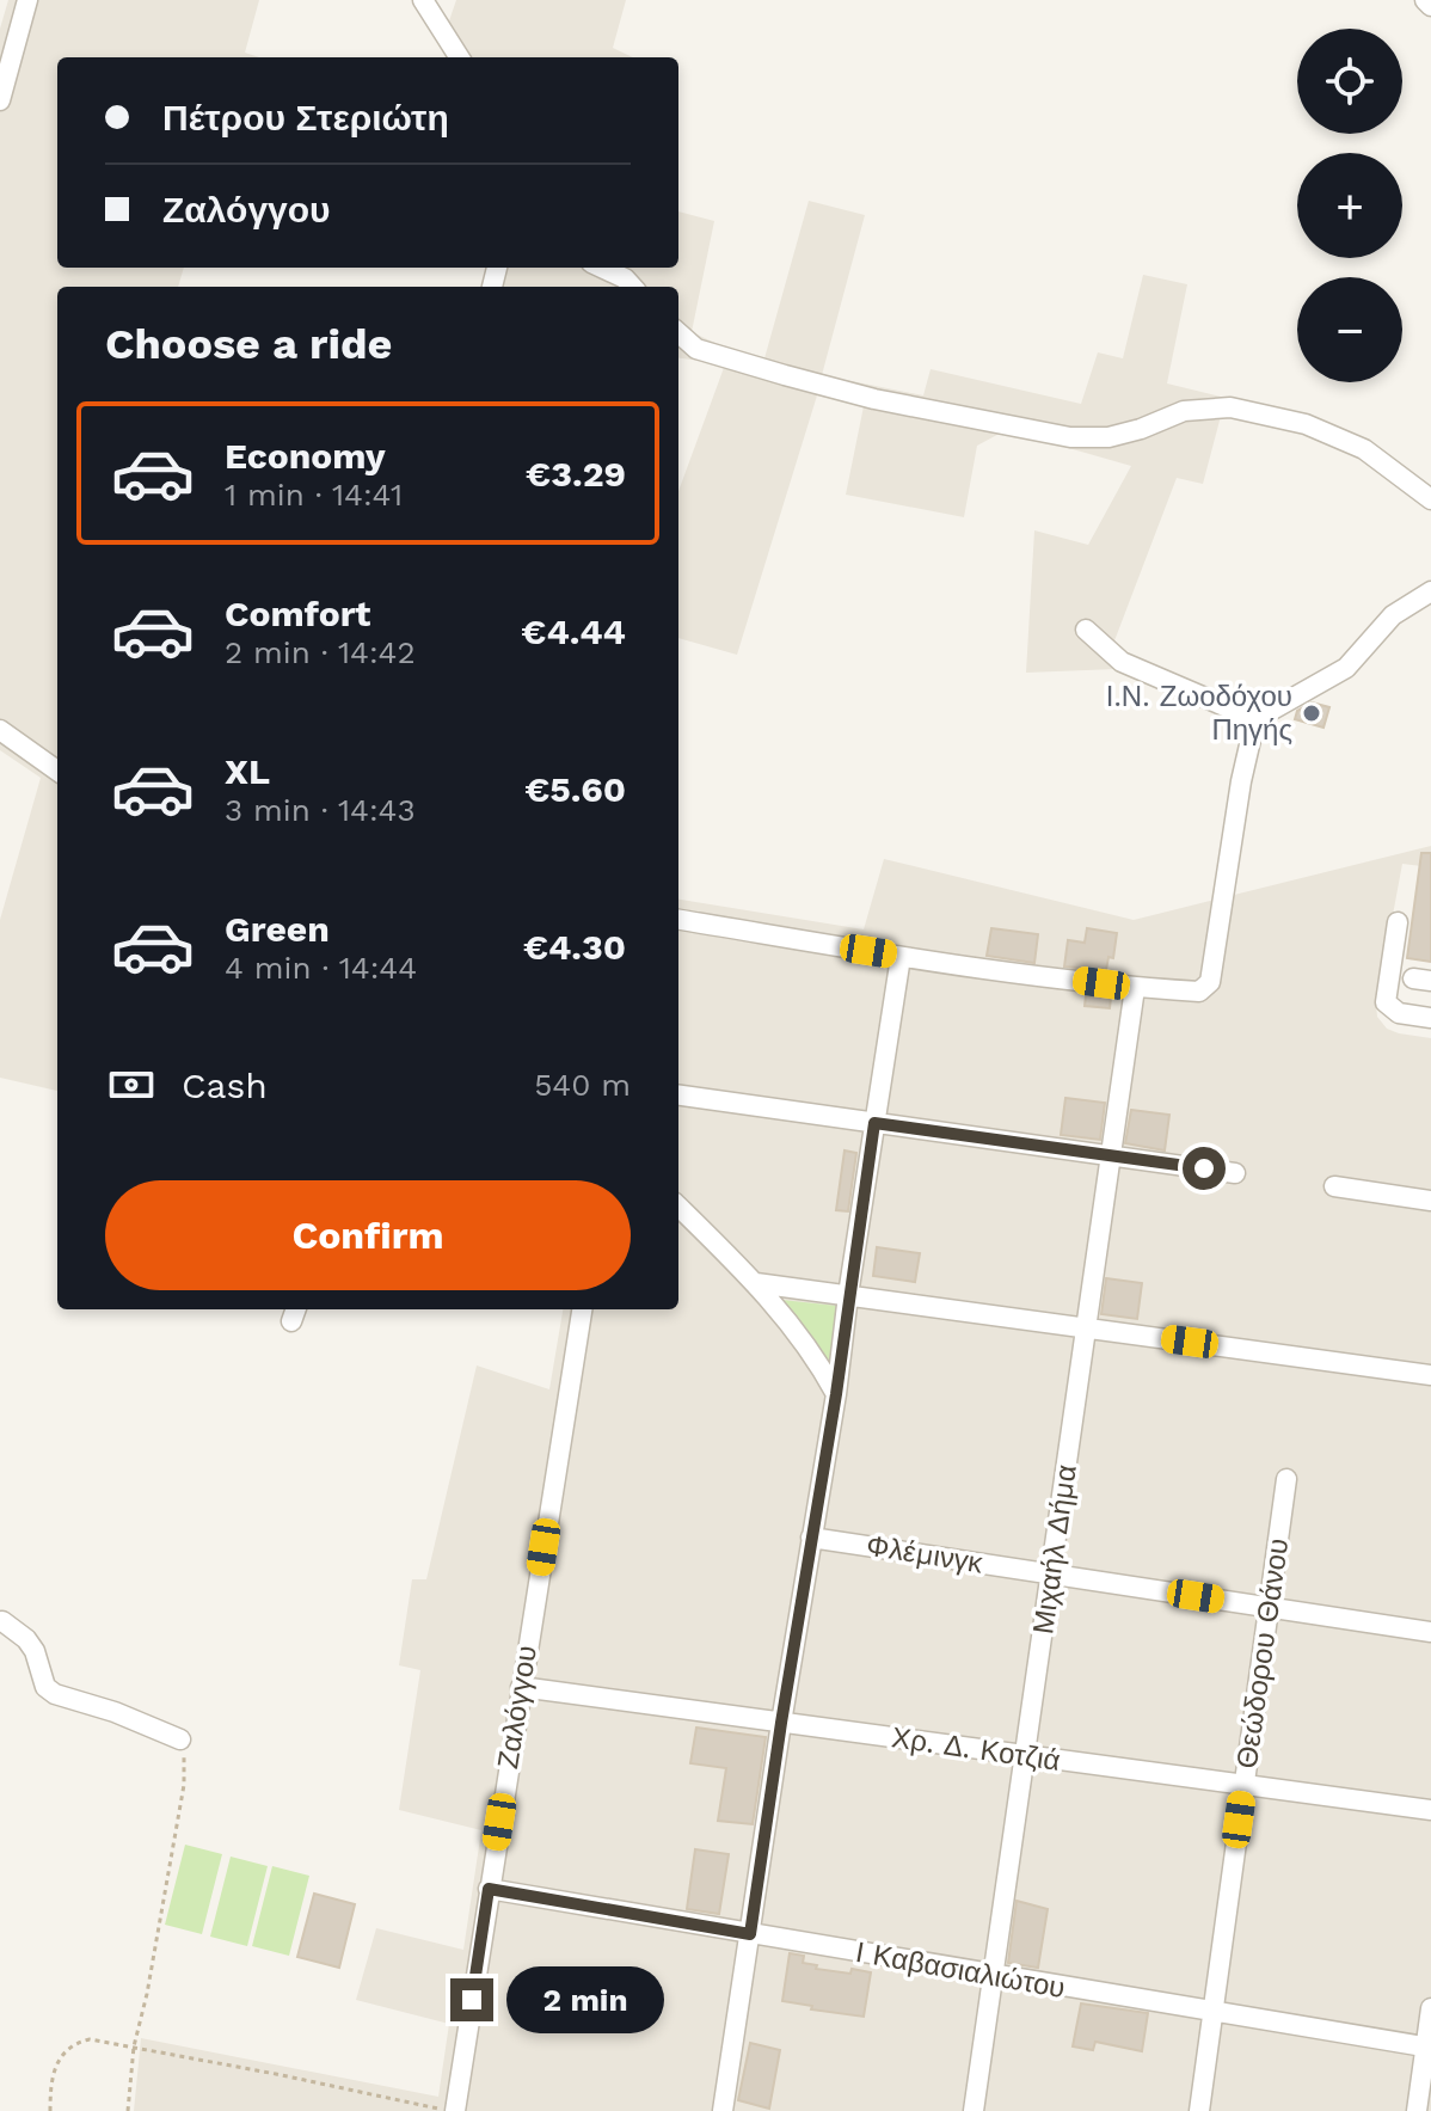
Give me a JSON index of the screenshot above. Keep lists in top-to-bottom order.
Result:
{
  "streets": {
    "street": [
      "Μιχαήλ Δήμα",
      "Φλέμινγκ",
      "Θεώδορου Θάνου",
      "Ζαλόγγου",
      "Χρ. Δ. Κοτζιά",
      "Ι Καβασιαλιώτου"
    ]
  },
  "crossings": [
    ["Μιχαήλ Δήμα", "Φλέμινγκ"],
    ["Μιχαήλ Δήμα", "Χρ. Δ. Κοτζιά"],
    ["Μιχαήλ Δήμα", "Ι Καβασιαλιώτου"],
    ["Φλέμινγκ", "Θεώδορου Θάνου"],
    ["Θεώδορου Θάνου", "Χρ. Δ. Κοτζιά"],
    ["Θεώδορου Θάνου", "Ι Καβασιαλιώτου"],
    ["Ζαλόγγου", "Χρ. Δ. Κοτζιά"],
    ["Ζαλόγγου", "Ι Καβασιαλιώτου"]
  ],
  "places": ["Ι.Ν. Ζωοδόχου Πηγής"],
  "page": {
    "map_buttons": ["+", "−"],
    "banner": ["Πέτρου Στεριώτη", "Ζαλόγγου"],
    "heading": "Choose a ride",
    "list": [
      {
        "name": "Economy",
        "note": "1 min · 14:41",
        "value": "€3.29"
      },
      {
        "name": "Comfort",
        "note": "2 min · 14:42",
        "value": "€4.44"
      },
      {
        "name": "XL",
        "note": "3 min · 14:43",
        "value": "€5.60"
      },
      {
        "name": "Green",
        "note": "4 min · 14:44",
        "value": "€4.30"
      }
    ],
    "pay": ["Cash", "540 m"],
    "buttons": "Confirm",
    "bubble": "2 min"
  }
}
